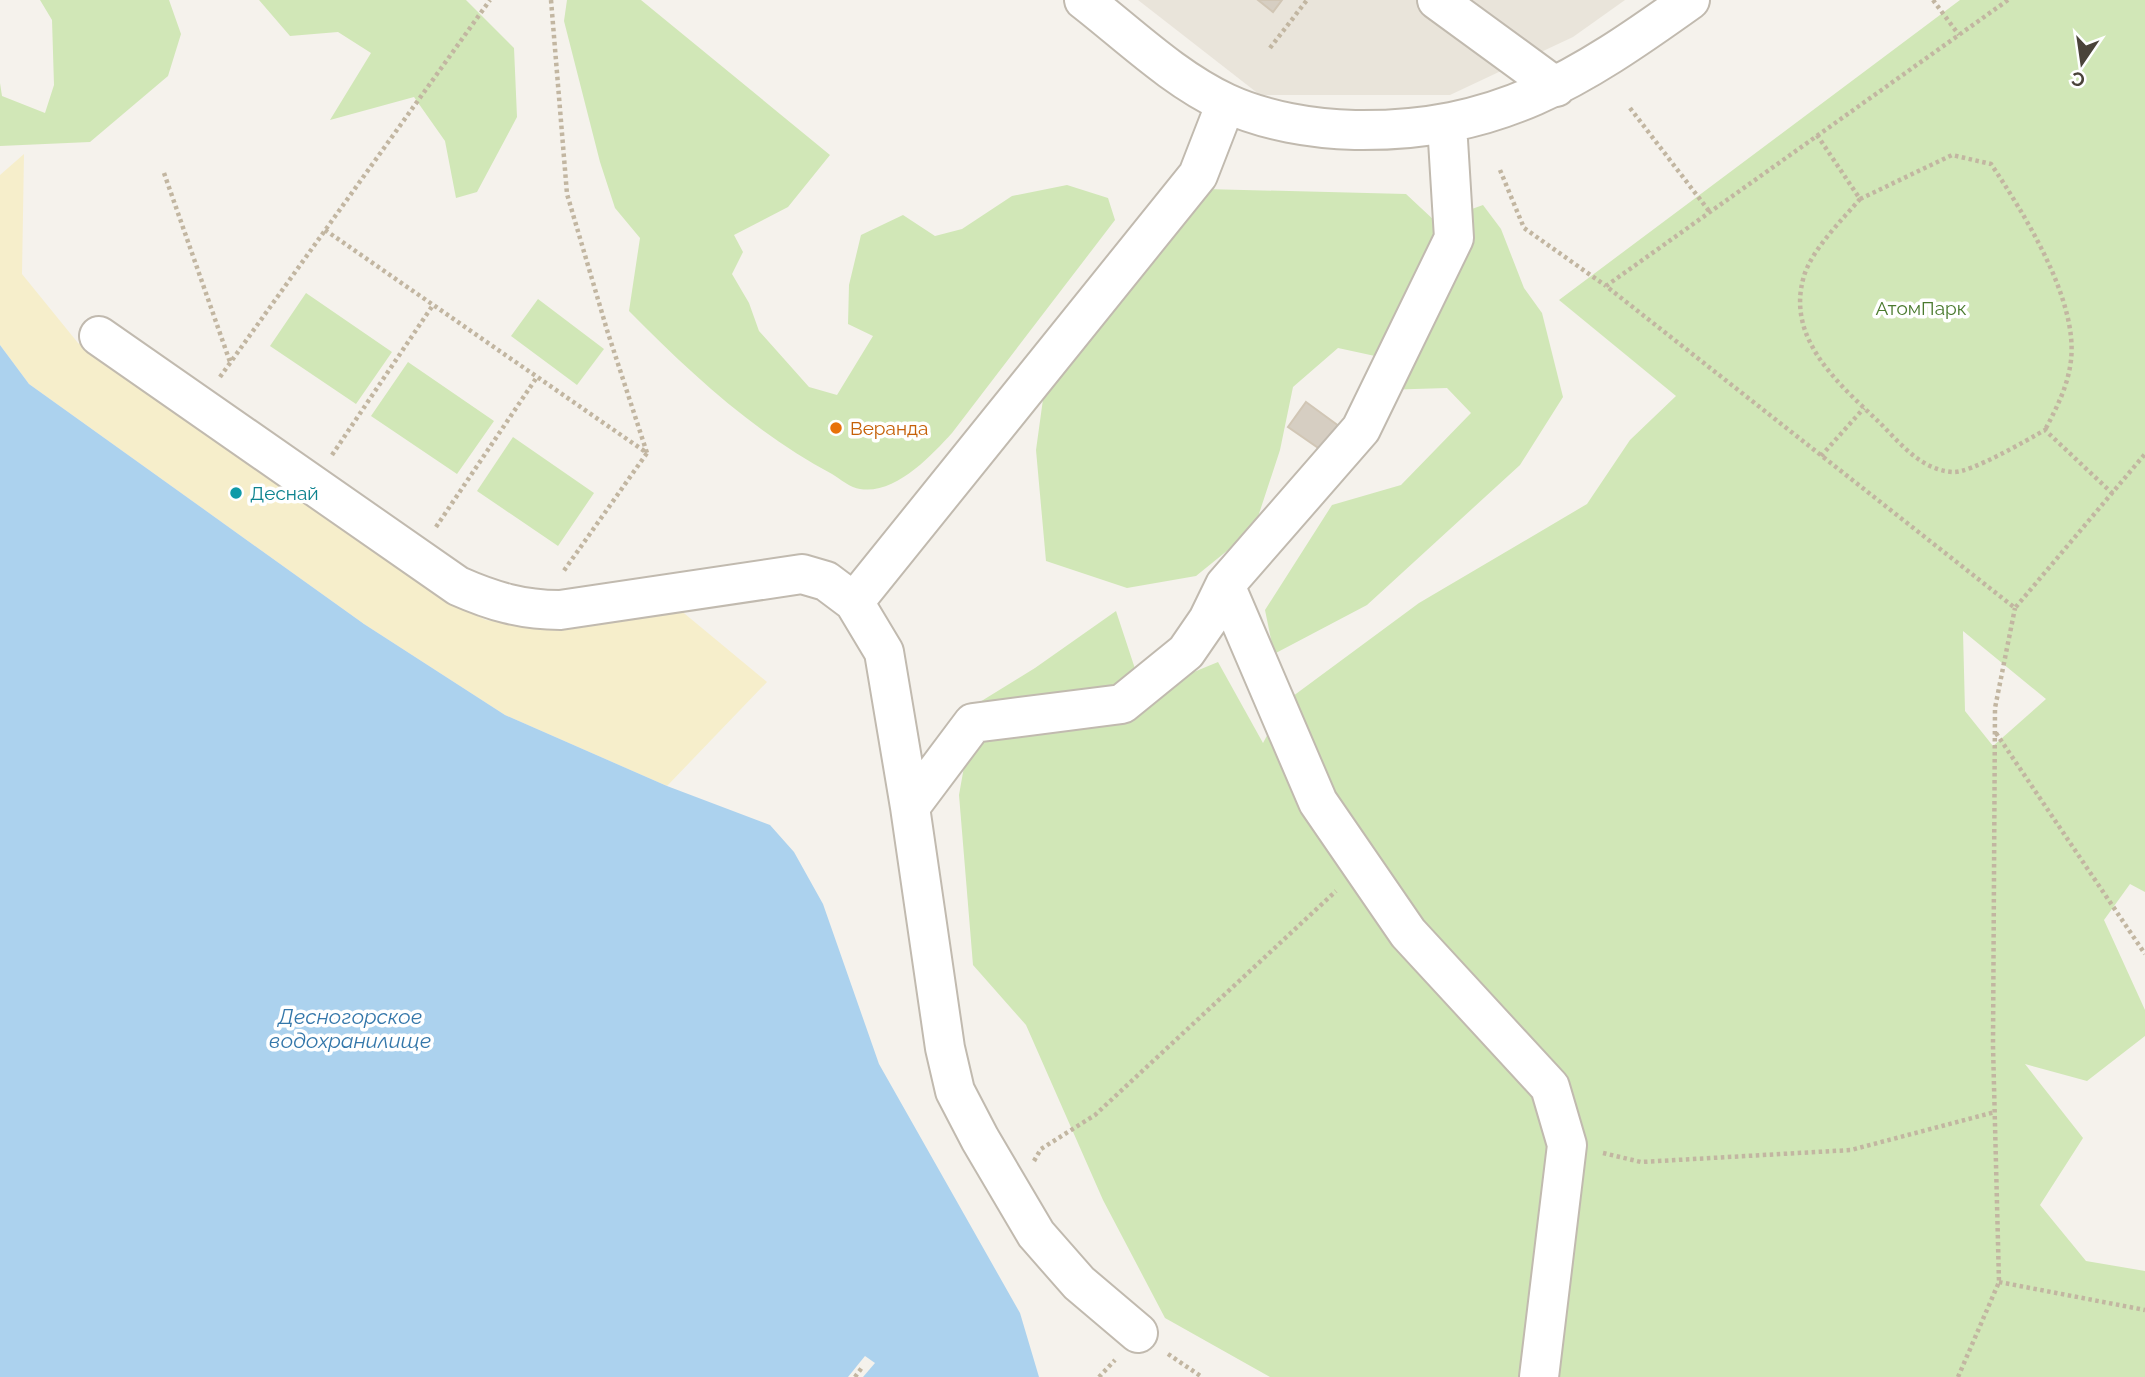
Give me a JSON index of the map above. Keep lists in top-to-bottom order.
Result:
{
  "water": ["Десногорское водохранилище"],
  "parks": ["АтомПарк"],
  "places": ["Веранда", "Деснай"],
  "north": "bottom"
}
